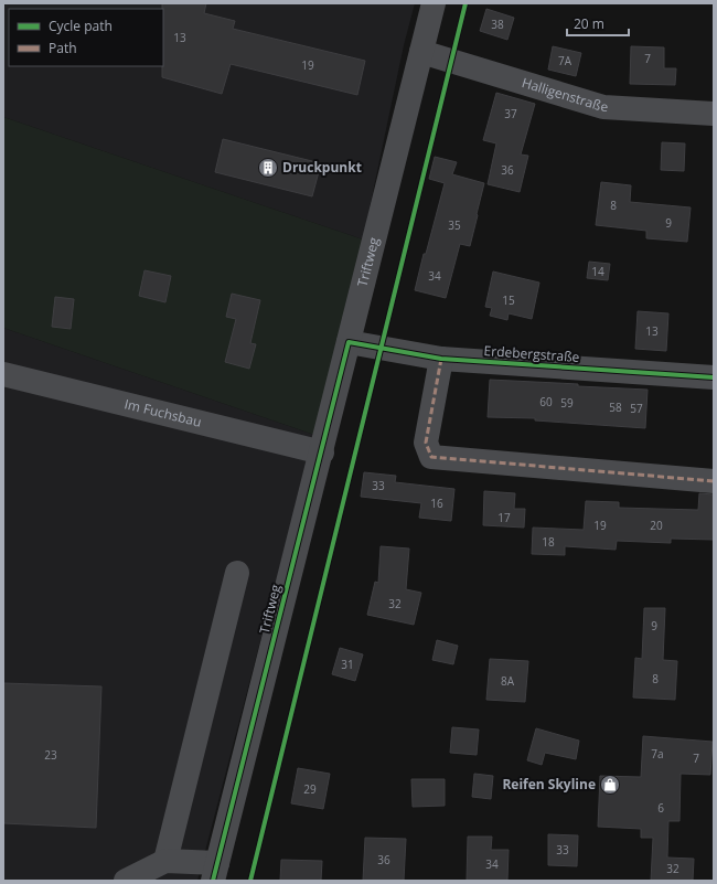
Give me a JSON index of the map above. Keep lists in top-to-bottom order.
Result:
{
  "streets": {
    "street": [
      "Halligenstraße",
      "Triftweg",
      "Erdebergstraße",
      "Im Fuchsbau"
    ]
  },
  "crossings": [
    ["Halligenstraße", "Triftweg"],
    ["Triftweg", "Erdebergstraße"],
    ["Triftweg", "Im Fuchsbau"]
  ],
  "places": {
    "building": ["Druckpunkt"],
    "shop": ["Reifen Skyline"]
  },
  "house_numbers": [
    "38",
    "13",
    "7",
    "7A",
    "19",
    "37",
    "36",
    "8",
    "9",
    "35",
    "14",
    "34",
    "15",
    "13",
    "60",
    "59",
    "58",
    "57",
    "33",
    "16",
    "17",
    "19",
    "20",
    "18",
    "32",
    "9",
    "31",
    "8",
    "8A",
    "7a",
    "23",
    "7",
    "29",
    "6",
    "33",
    "36",
    "34",
    "32"
  ],
  "legend": ["Cycle path", "Path"],
  "scale_bar": "20 m"
}
